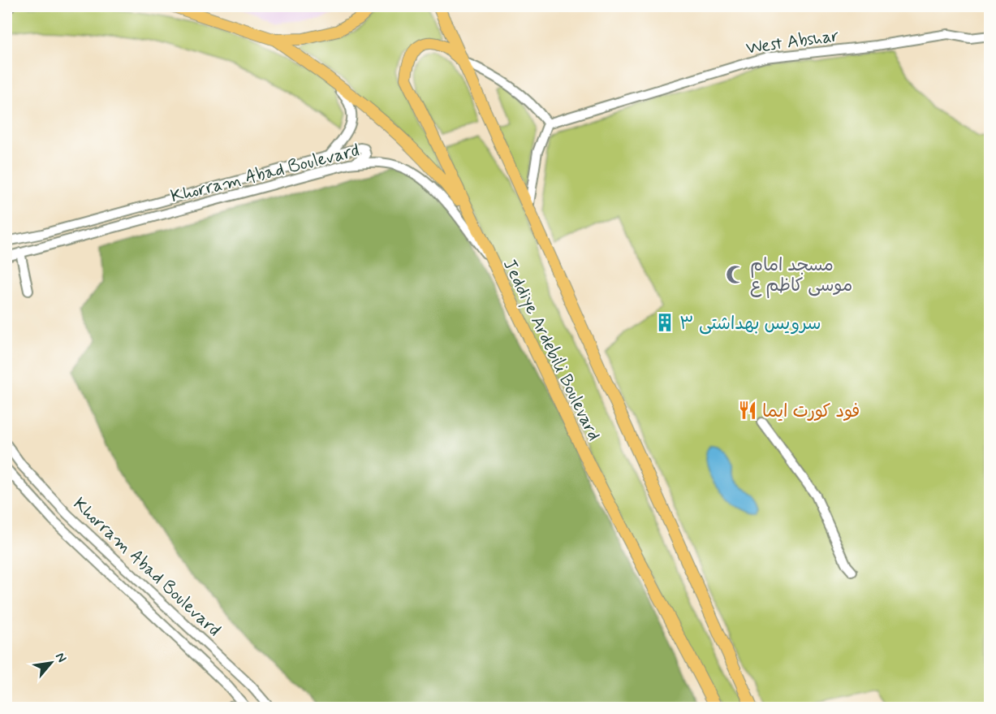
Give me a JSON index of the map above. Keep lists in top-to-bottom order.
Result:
{
  "streets": {
    "main road": ["Jeddiye Ardebili Boulevard"],
    "street": ["West Abshar", "Khorram Abad Boulevard"]
  },
  "crossings": [
    ["Khorram Abad Boulevard", "Jeddiye Ardebili Boulevard"]
  ],
  "places": {
    "mosque": ["مسجد امام موسی کاظم ع"],
    "building": ["سرویس بهداشتی ۳"],
    "restaurant": ["فود کورت ایما"]
  },
  "north": "top right"
}
